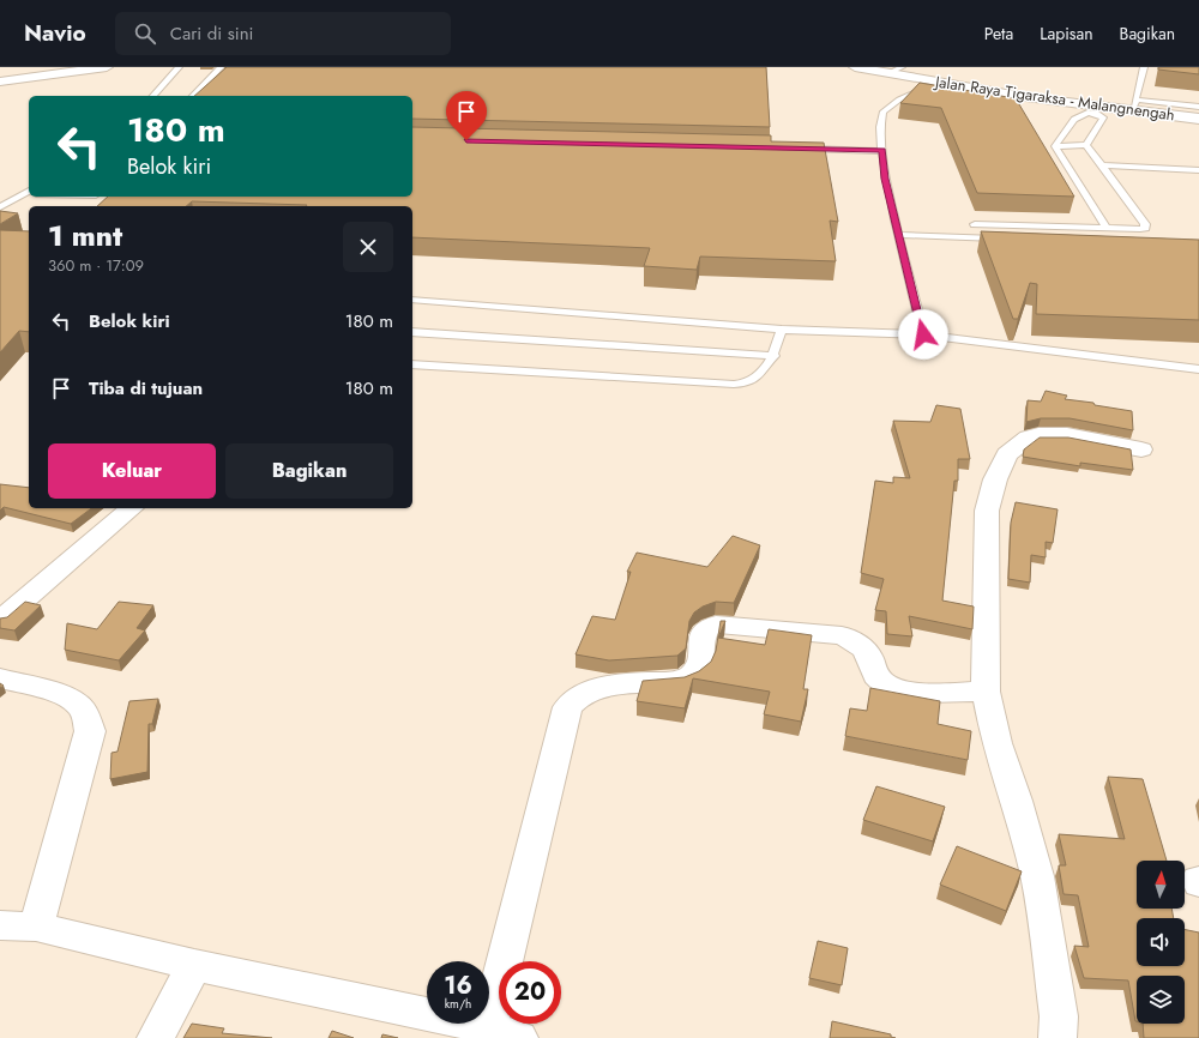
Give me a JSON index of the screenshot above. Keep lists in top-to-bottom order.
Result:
{
  "streets": {
    "main road": ["Jalan Raya Tigaraksa - Malangnengah"]
  },
  "north": "top",
  "page": {
    "header": "Navio",
    "search": "Cari di sini",
    "nav": ["Peta", "Lapisan", "Bagikan"],
    "turn": ["180 m", "Belok kiri"],
    "heading": ["1 mnt", "360 m · 17:09"],
    "list": [
      {
        "name": "Belok kiri",
        "value": "180 m"
      },
      {
        "name": "Tiba di tujuan",
        "value": "180 m"
      }
    ],
    "buttons": ["Keluar", "Bagikan"],
    "speed": "16 km/h",
    "limit": "20"
  }
}
